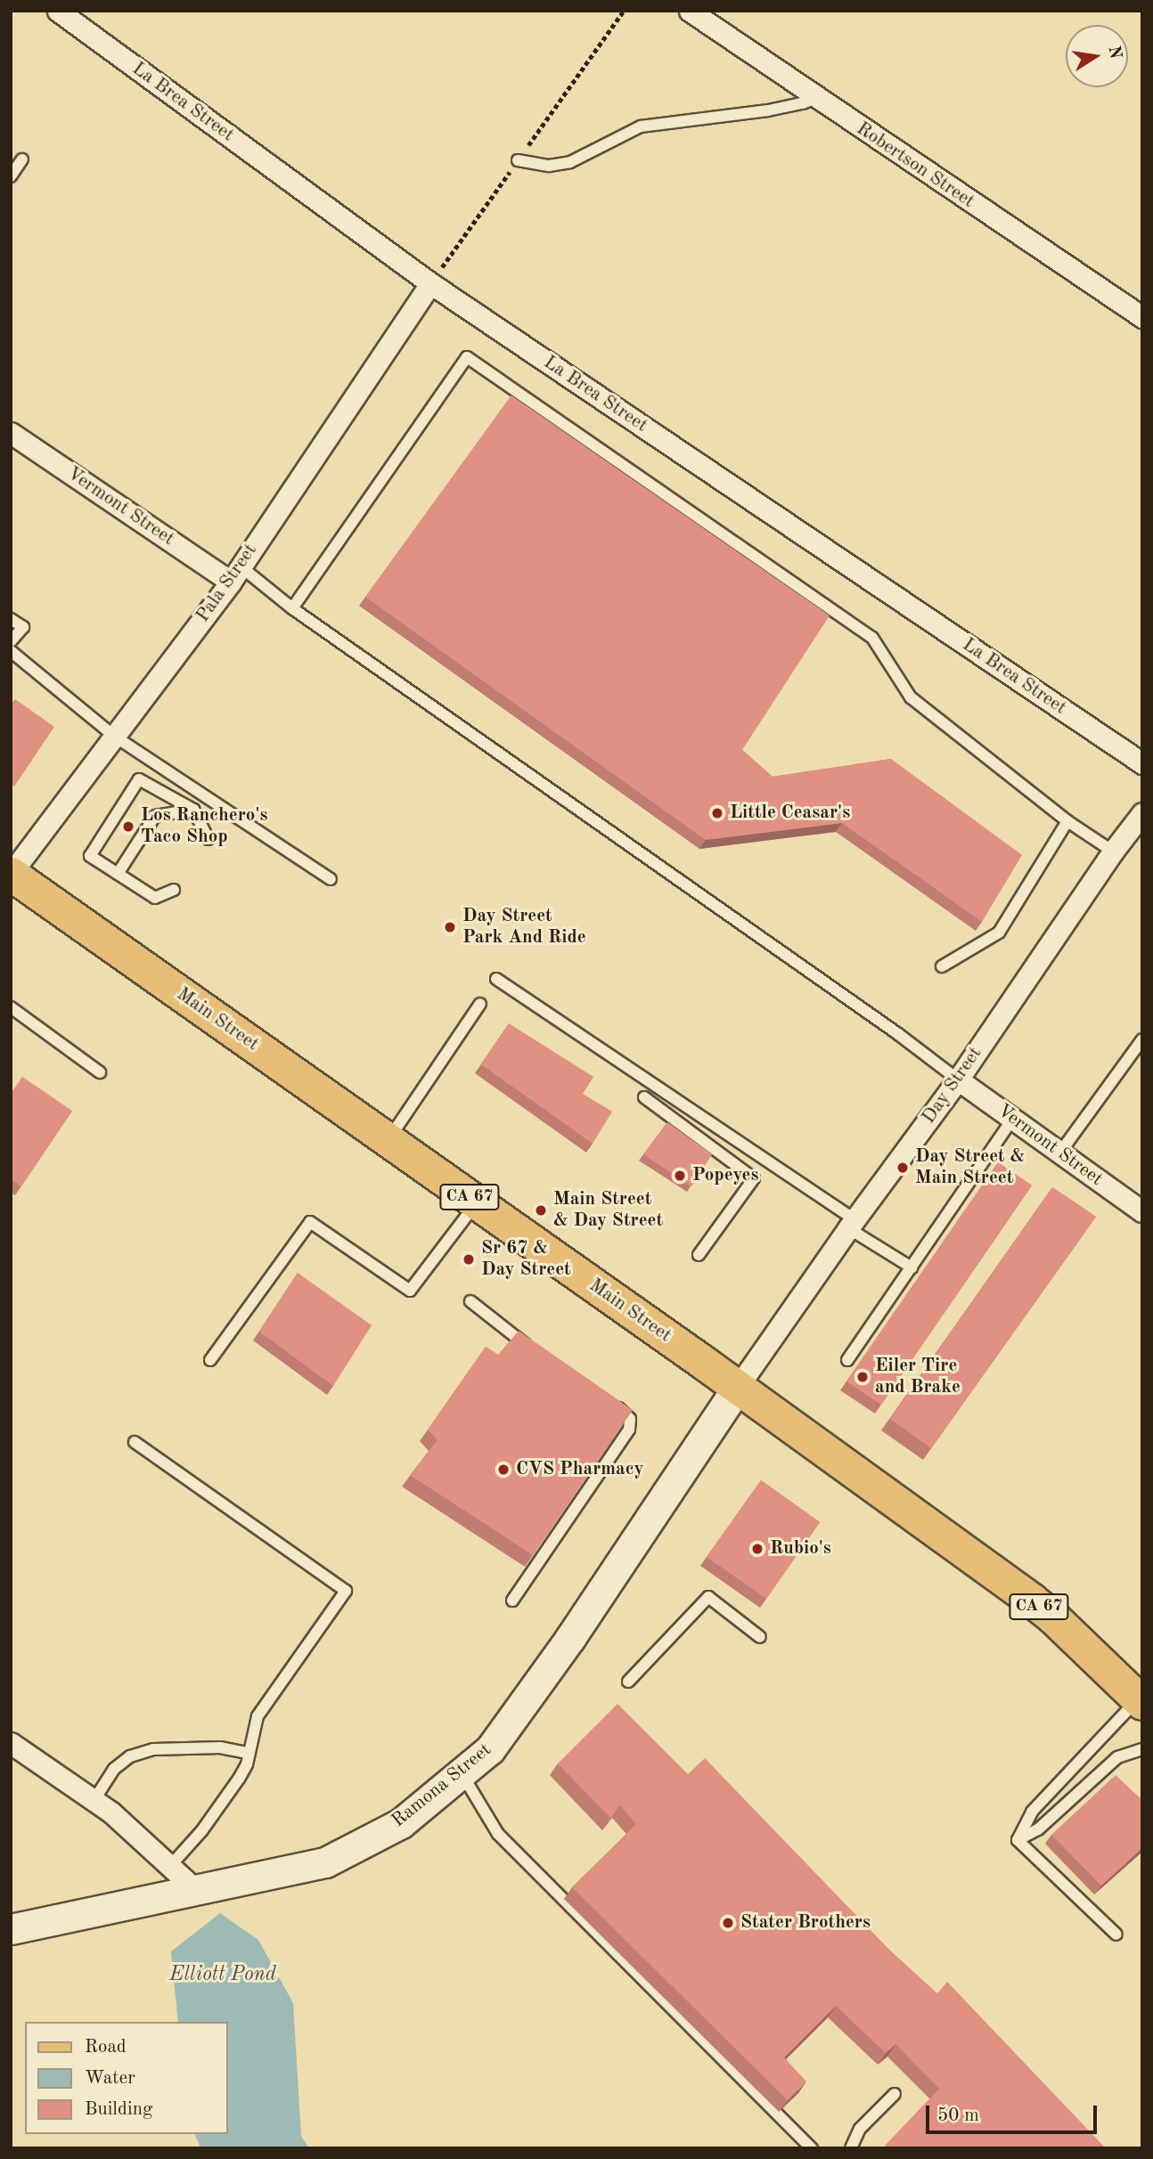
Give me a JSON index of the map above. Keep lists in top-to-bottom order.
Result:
{
  "streets": {
    "main road": ["Main Street", "CA 67", "Ramona Street"],
    "street": [
      "La Brea Street",
      "Robertson Street",
      "Vermont Street",
      "Pala Street",
      "Day Street"
    ]
  },
  "crossings": [
    ["La Brea Street", "Pala Street"],
    ["Vermont Street", "Pala Street"],
    ["Vermont Street", "Day Street"],
    ["Pala Street", "Main Street"],
    ["Main Street", "Day Street"],
    ["Main Street", "Ramona Street"],
    ["Day Street", "Ramona Street"]
  ],
  "water": ["Elliott Pond"],
  "places": [
    "Little Ceasar's",
    "Los Ranchero's Taco Shop",
    "Day Street Park And Ride",
    "Day Street & Main Street",
    "Popeyes",
    "Main Street & Day Street",
    "Sr 67 & Day Street",
    "Eiler Tire and Brake",
    "CVS Pharmacy",
    "Rubio's",
    "Stater Brothers"
  ],
  "legend": ["Road", "Water", "Building"],
  "scale_bar": "50 m",
  "north": "right"
}
